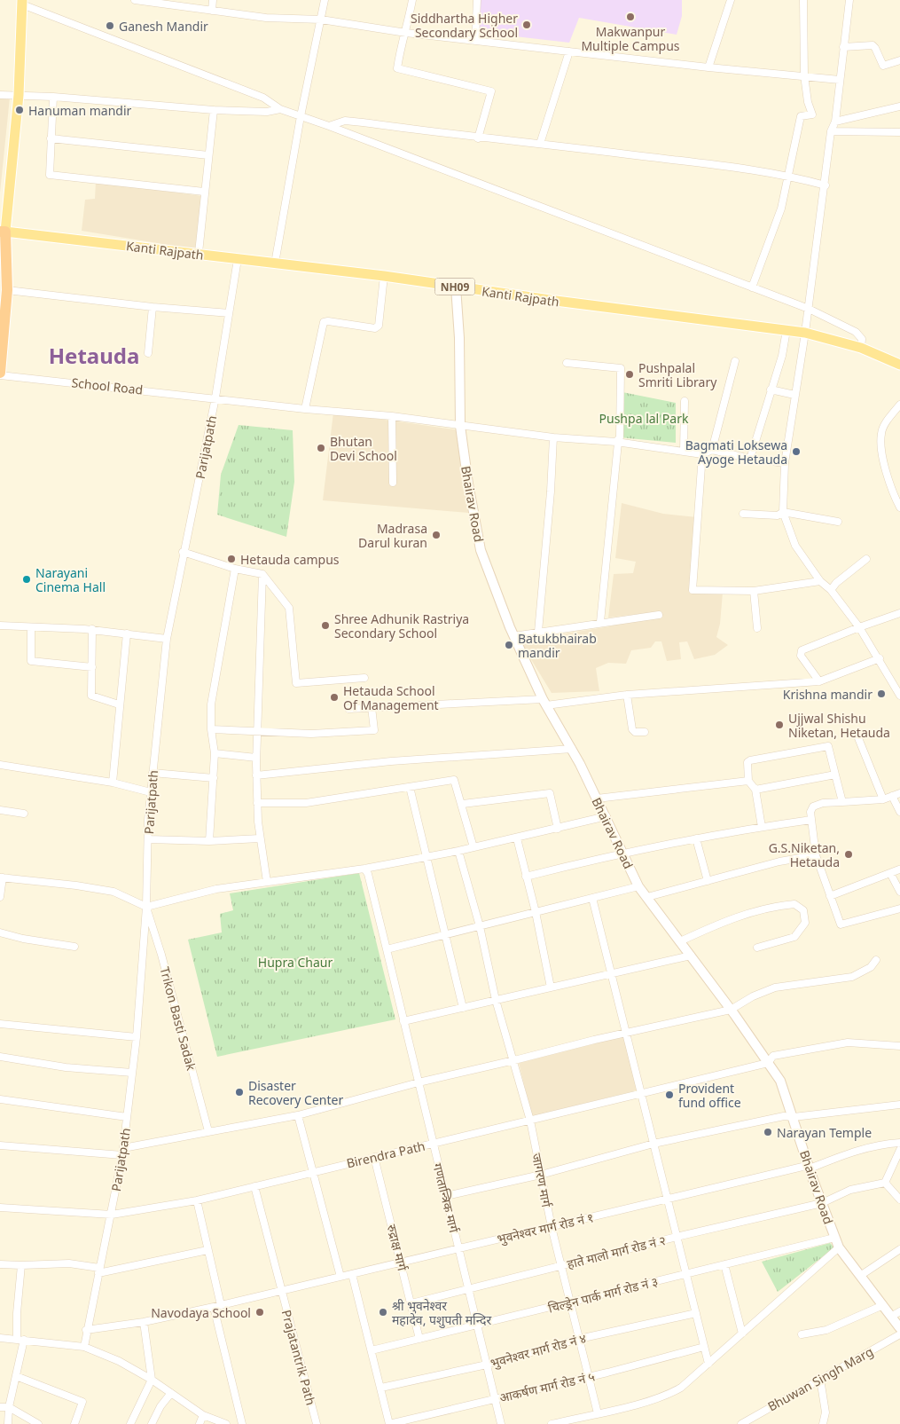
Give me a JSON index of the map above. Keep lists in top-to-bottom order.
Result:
{
  "streets": {
    "main road": ["Kanti Rajpath", "NH09", "Bhairav Road"],
    "street": [
      "School Road",
      "Parijatpath",
      "Trikon Basti Sadak",
      "Birendra Path",
      "जागरण मार्ग",
      "गणतान्त्रिक मार्ग",
      "भुवनेश्वर मार्ग रोड नं १",
      "रुद्राक्ष मार्ग",
      "हाते मालो मार्ग रोड नं २",
      "चिल्ड्रेन पार्क मार्ग रोड नं ३",
      "भुवनेश्वर मार्ग रोड नं ४",
      "Prajatantrik Path",
      "Bhuwan Singh Marg",
      "आकर्षण मार्ग रोड नं ५"
    ]
  },
  "crossings": [
    ["Kanti Rajpath", "Parijatpath"],
    ["Kanti Rajpath", "Bhairav Road"],
    ["School Road", "Parijatpath"],
    ["School Road", "Bhairav Road"],
    ["Parijatpath", "Trikon Basti Sadak"],
    ["Parijatpath", "Birendra Path"],
    ["Parijatpath", "भुवनेश्वर मार्ग रोड नं १"],
    ["Bhairav Road", "Birendra Path"],
    ["Bhairav Road", "भुवनेश्वर मार्ग रोड नं १"],
    ["Bhairav Road", "हाते मालो मार्ग रोड नं २"],
    ["Bhairav Road", "चिल्ड्रेन पार्क मार्ग रोड नं ३"],
    ["Birendra Path", "जागरण मार्ग"],
    ["Birendra Path", "गणतान्त्रिक मार्ग"],
    ["Birendra Path", "रुद्राक्ष मार्ग"],
    ["Birendra Path", "Prajatantrik Path"],
    ["जागरण मार्ग", "भुवनेश्वर मार्ग रोड नं १"],
    ["जागरण मार्ग", "हाते मालो मार्ग रोड नं २"],
    ["जागरण मार्ग", "चिल्ड्रेन पार्क मार्ग रोड नं ३"],
    ["जागरण मार्ग", "भुवनेश्वर मार्ग रोड नं ४"],
    ["जागरण मार्ग", "आकर्षण मार्ग रोड नं ५"],
    ["गणतान्त्रिक मार्ग", "भुवनेश्वर मार्ग रोड नं १"],
    ["गणतान्त्रिक मार्ग", "हाते मालो मार्ग रोड नं २"],
    ["गणतान्त्रिक मार्ग", "चिल्ड्रेन पार्क मार्ग रोड नं ३"],
    ["गणतान्त्रिक मार्ग", "भुवनेश्वर मार्ग रोड नं ४"],
    ["गणतान्त्रिक मार्ग", "आकर्षण मार्ग रोड नं ५"],
    ["भुवनेश्वर मार्ग रोड नं १", "रुद्राक्ष मार्ग"],
    ["भुवनेश्वर मार्ग रोड नं १", "Prajatantrik Path"],
    ["रुद्राक्ष मार्ग", "हाते मालो मार्ग रोड नं २"],
    ["रुद्राक्ष मार्ग", "चिल्ड्रेन पार्क मार्ग रोड नं ३"]
  ],
  "districts": ["Hetauda"],
  "parks": ["Pushpa lal Park", "Hupra Chaur"],
  "places": [
    "Makwanpur Multiple Campus",
    "Siddhartha Higher Secondary School",
    "Ganesh Mandir",
    "Hanuman mandir",
    "Pushpalal Smriti Library",
    "Bhutan Devi School",
    "Bagmati Loksewa Ayoge Hetauda",
    "Madrasa Darul kuran",
    "Hetauda campus",
    "Narayani Cinema Hall",
    "Shree Adhunik Rastriya Secondary School",
    "Batukbhairab mandir",
    "Krishna mandir",
    "Hetauda School Of Management",
    "Ujjwal Shishu Niketan, Hetauda",
    "G.S.Niketan, Hetauda",
    "Disaster Recovery Center",
    "Provident fund office",
    "Narayan Temple",
    "Navodaya School",
    "श्री भुवनेश्वर महादेव, पशुपती मन्दिर"
  ]
}
